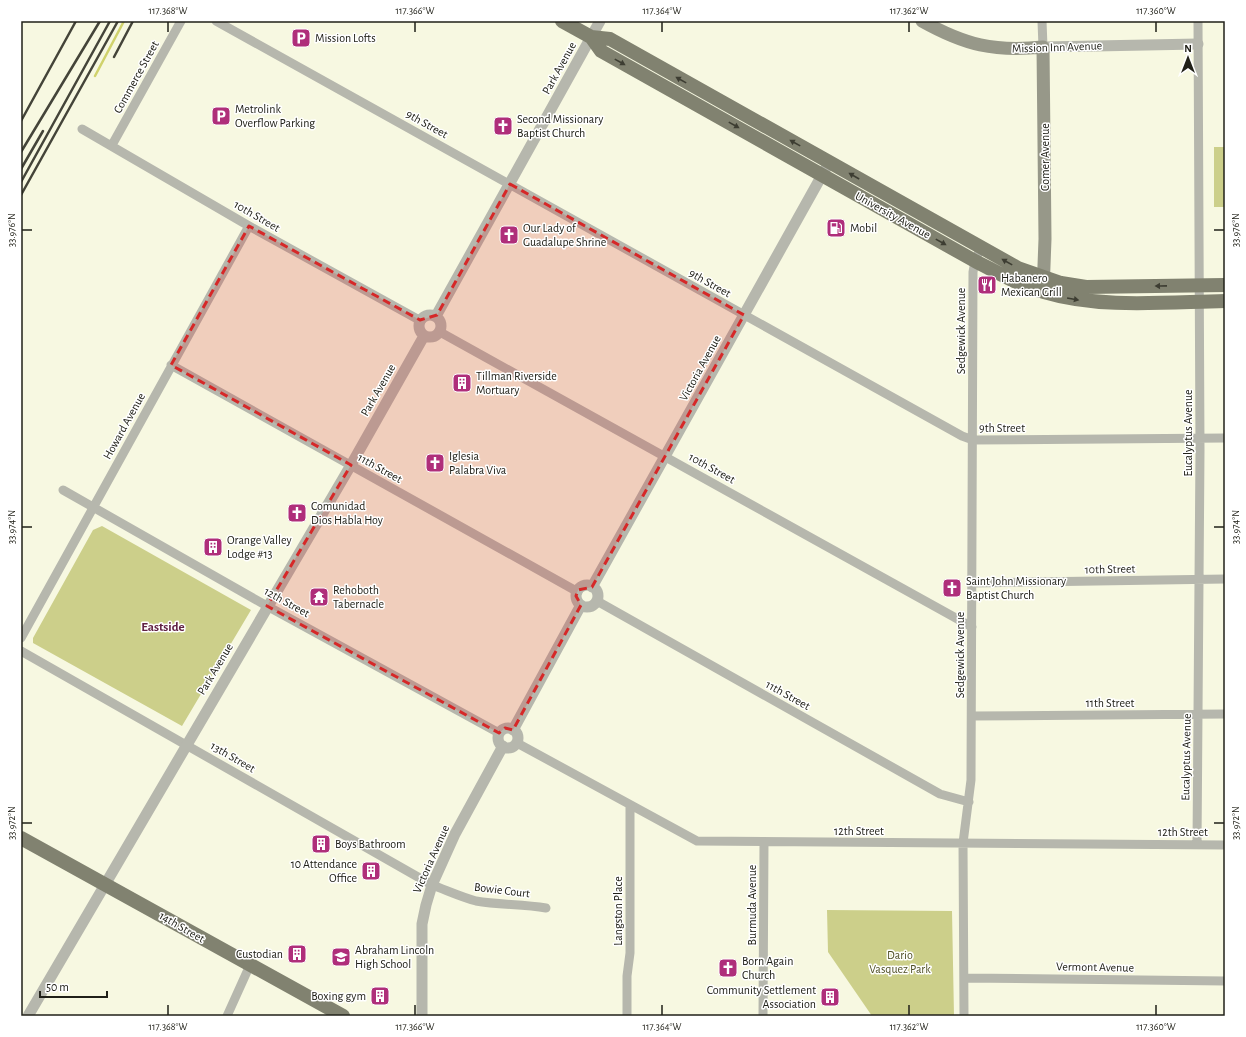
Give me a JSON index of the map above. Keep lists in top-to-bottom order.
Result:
{
  "streets": {
    "main road": [
      "Mission Inn Avenue",
      "Comer Avenue",
      "University Avenue",
      "14th Street"
    ],
    "street": [
      "Park Avenue",
      "Commerce Street",
      "9th Street",
      "10th Street",
      "Sedgewick Avenue",
      "Victoria Avenue",
      "Howard Avenue",
      "Eucalyptus Avenue",
      "11th Street",
      "12th Street",
      "13th Street",
      "Bowie Court",
      "Burmuda Avenue",
      "Langston Place",
      "Vermont Avenue"
    ]
  },
  "crossings": [
    ["Mission Inn Avenue", "Comer Avenue"],
    ["Mission Inn Avenue", "Eucalyptus Avenue"],
    ["Park Avenue", "9th Street"],
    ["Park Avenue", "University Avenue"],
    ["Park Avenue", "10th Street"],
    ["Park Avenue", "11th Street"],
    ["Park Avenue", "12th Street"],
    ["Park Avenue", "13th Street"],
    ["Park Avenue", "14th Street"],
    ["Commerce Street", "10th Street"],
    ["9th Street", "Sedgewick Avenue"],
    ["9th Street", "Victoria Avenue"],
    ["9th Street", "Eucalyptus Avenue"],
    ["Comer Avenue", "University Avenue"],
    ["University Avenue", "Sedgewick Avenue"],
    ["University Avenue", "Victoria Avenue"],
    ["University Avenue", "Eucalyptus Avenue"],
    ["10th Street", "Sedgewick Avenue"],
    ["10th Street", "Victoria Avenue"],
    ["10th Street", "Howard Avenue"],
    ["10th Street", "Eucalyptus Avenue"],
    ["Sedgewick Avenue", "11th Street"],
    ["Sedgewick Avenue", "12th Street"],
    ["Sedgewick Avenue", "Vermont Avenue"],
    ["Victoria Avenue", "11th Street"],
    ["Victoria Avenue", "12th Street"],
    ["Victoria Avenue", "13th Street"],
    ["Victoria Avenue", "Bowie Court"],
    ["Howard Avenue", "11th Street"],
    ["Howard Avenue", "12th Street"],
    ["Eucalyptus Avenue", "11th Street"],
    ["Eucalyptus Avenue", "12th Street"],
    ["12th Street", "Burmuda Avenue"],
    ["12th Street", "Langston Place"],
    ["13th Street", "Bowie Court"]
  ],
  "districts": ["Eastside"],
  "parks": ["Dario Vasquez Park"],
  "places": {
    "parking": ["Mission Lofts", "Metrolink Overflow Parking"],
    "church": [
      "Second Missionary Baptist Church",
      "Our Lady of Guadalupe Shrine",
      "Iglesia Palabra Viva",
      "Comunidad Dios Habla Hoy",
      "Saint John Missionary Baptist Church",
      "Born Again Church"
    ],
    "fuel station": ["Mobil"],
    "restaurant": ["Habanero Mexican Grill"],
    "building": [
      "Tillman Riverside Mortuary",
      "Orange Valley Lodge #13",
      "Boys Bathroom",
      "10 Attendance Office",
      "Custodian",
      "Boxing gym",
      "Community Settlement Association"
    ],
    "temple": ["Rehoboth Tabernacle"],
    "school or university": ["Abraham Lincoln High School"]
  },
  "scale_bar": "50 m",
  "north": "top",
  "coordinates": [
    "117.368°W",
    "117.366°W",
    "117.364°W",
    "117.362°W",
    "117.360°W",
    "33.976°N",
    "33.974°N",
    "33.972°N"
  ]
}
